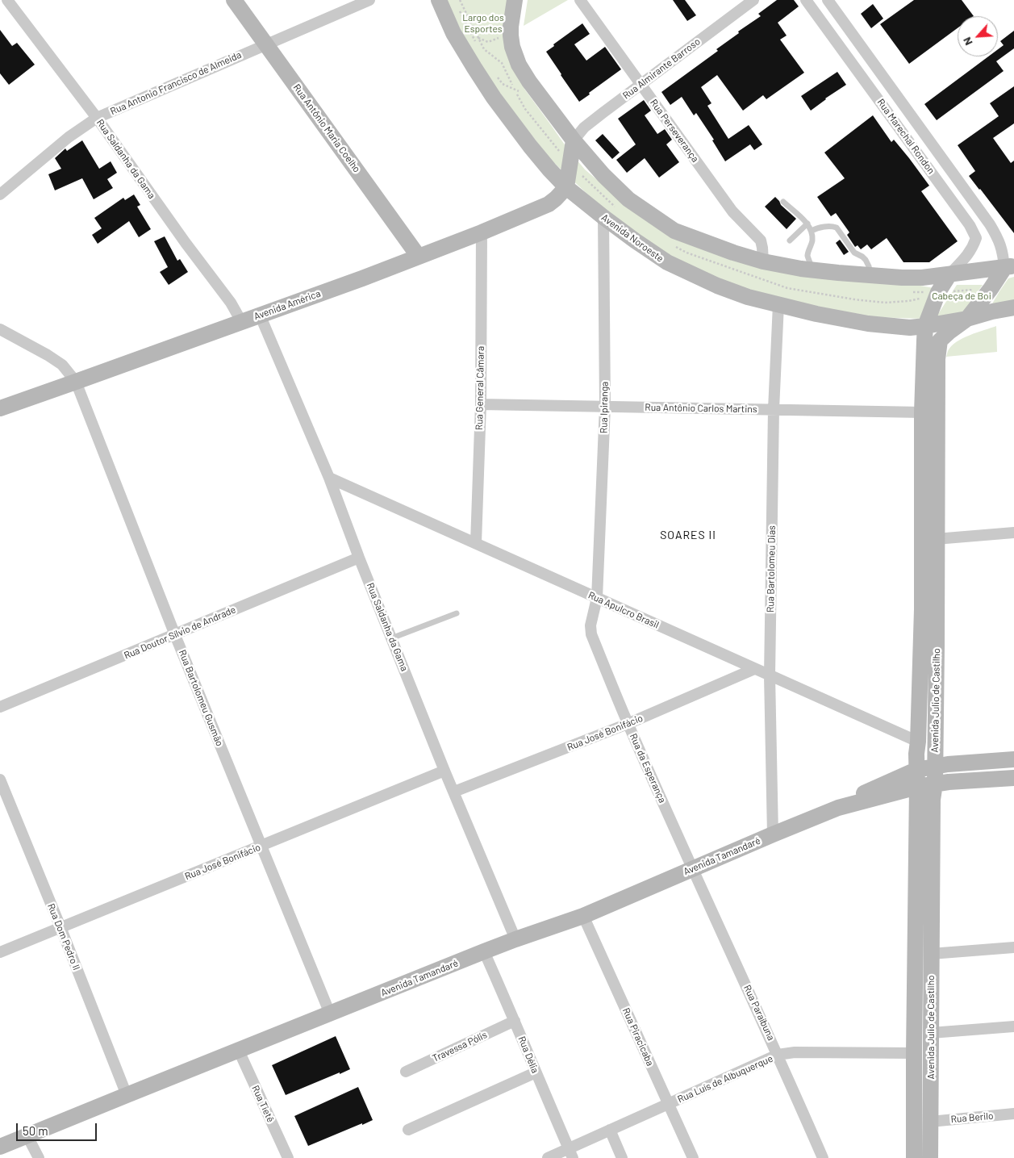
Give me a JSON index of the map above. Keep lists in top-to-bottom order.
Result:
{
  "streets": {
    "main road": [
      "Rua Antônio Maria Coelho",
      "Avenida Noroeste",
      "Avenida América",
      "Avenida Julio de Castilho",
      "Avenida Tamandaré"
    ],
    "street": [
      "Rua Almirante Barroso",
      "Rua Antonio Francisco de Almeida",
      "Rua Perseverança",
      "Rua Marechal Rondon",
      "Rua Saldanha da Gama",
      "Rua General Câmara",
      "Rua Ipiranga",
      "Rua Antônio Carlos Martins",
      "Rua Bartolomeu Dias",
      "Rua Apulcro Brasil",
      "Rua Doutor Sílvio de Andrade",
      "Rua Bartolomeu Gusmão",
      "Rua José Bonifácio",
      "Rua da Esperança",
      "Rua Dom Pedro II",
      "Rua Paraíbuna",
      "Rua Piracicaba",
      "Travessa Pólis",
      "Rua Délia",
      "Rua Luís de Albuquerque",
      "Rua Tietê",
      "Rua Berilo"
    ]
  },
  "crossings": [
    ["Rua Almirante Barroso", "Rua Perseverança"],
    ["Rua Antonio Francisco de Almeida", "Rua Antônio Maria Coelho"],
    ["Rua Antonio Francisco de Almeida", "Rua Saldanha da Gama"],
    ["Rua Antônio Maria Coelho", "Avenida América"],
    ["Rua Marechal Rondon", "Avenida Julio de Castilho"],
    ["Rua Saldanha da Gama", "Avenida América"],
    ["Rua Saldanha da Gama", "Rua Apulcro Brasil"],
    ["Rua Saldanha da Gama", "Rua Doutor Sílvio de Andrade"],
    ["Rua Saldanha da Gama", "Rua José Bonifácio"],
    ["Rua Saldanha da Gama", "Avenida Tamandaré"],
    ["Avenida Noroeste", "Avenida América"],
    ["Avenida Noroeste", "Rua Ipiranga"],
    ["Avenida Noroeste", "Rua Bartolomeu Dias"],
    ["Avenida Noroeste", "Avenida Julio de Castilho"],
    ["Avenida América", "Rua General Câmara"],
    ["Avenida América", "Rua Bartolomeu Gusmão"],
    ["Rua General Câmara", "Rua Antônio Carlos Martins"],
    ["Rua General Câmara", "Rua Apulcro Brasil"],
    ["Rua Ipiranga", "Rua Antônio Carlos Martins"],
    ["Rua Ipiranga", "Rua Apulcro Brasil"],
    ["Rua Ipiranga", "Rua da Esperança"],
    ["Rua Antônio Carlos Martins", "Rua Bartolomeu Dias"],
    ["Rua Antônio Carlos Martins", "Avenida Julio de Castilho"],
    ["Rua Bartolomeu Dias", "Rua Apulcro Brasil"],
    ["Rua Bartolomeu Dias", "Avenida Tamandaré"],
    ["Rua Apulcro Brasil", "Avenida Julio de Castilho"],
    ["Rua Apulcro Brasil", "Rua José Bonifácio"],
    ["Rua Apulcro Brasil", "Rua da Esperança"],
    ["Rua Doutor Sílvio de Andrade", "Rua Bartolomeu Gusmão"],
    ["Rua Bartolomeu Gusmão", "Rua José Bonifácio"],
    ["Rua Bartolomeu Gusmão", "Avenida Tamandaré"],
    ["Avenida Julio de Castilho", "Avenida Tamandaré"],
    ["Avenida Julio de Castilho", "Rua Luís de Albuquerque"],
    ["Avenida Julio de Castilho", "Rua Berilo"],
    ["Rua José Bonifácio", "Rua da Esperança"],
    ["Rua José Bonifácio", "Rua Dom Pedro II"],
    ["Rua da Esperança", "Avenida Tamandaré"],
    ["Rua da Esperança", "Rua Paraíbuna"],
    ["Avenida Tamandaré", "Rua Dom Pedro II"],
    ["Avenida Tamandaré", "Rua Paraíbuna"],
    ["Avenida Tamandaré", "Rua Piracicaba"],
    ["Avenida Tamandaré", "Rua Délia"],
    ["Avenida Tamandaré", "Rua Tietê"],
    ["Rua Paraíbuna", "Rua Luís de Albuquerque"],
    ["Rua Piracicaba", "Rua Luís de Albuquerque"],
    ["Travessa Pólis", "Rua Délia"],
    ["Rua Délia", "Rua Luís de Albuquerque"]
  ],
  "districts": ["SOARES II"],
  "parks": ["Largo dos Esportes", "Cabeça de Boi"],
  "scale_bar": "50 m",
  "north": "bottom left"
}
